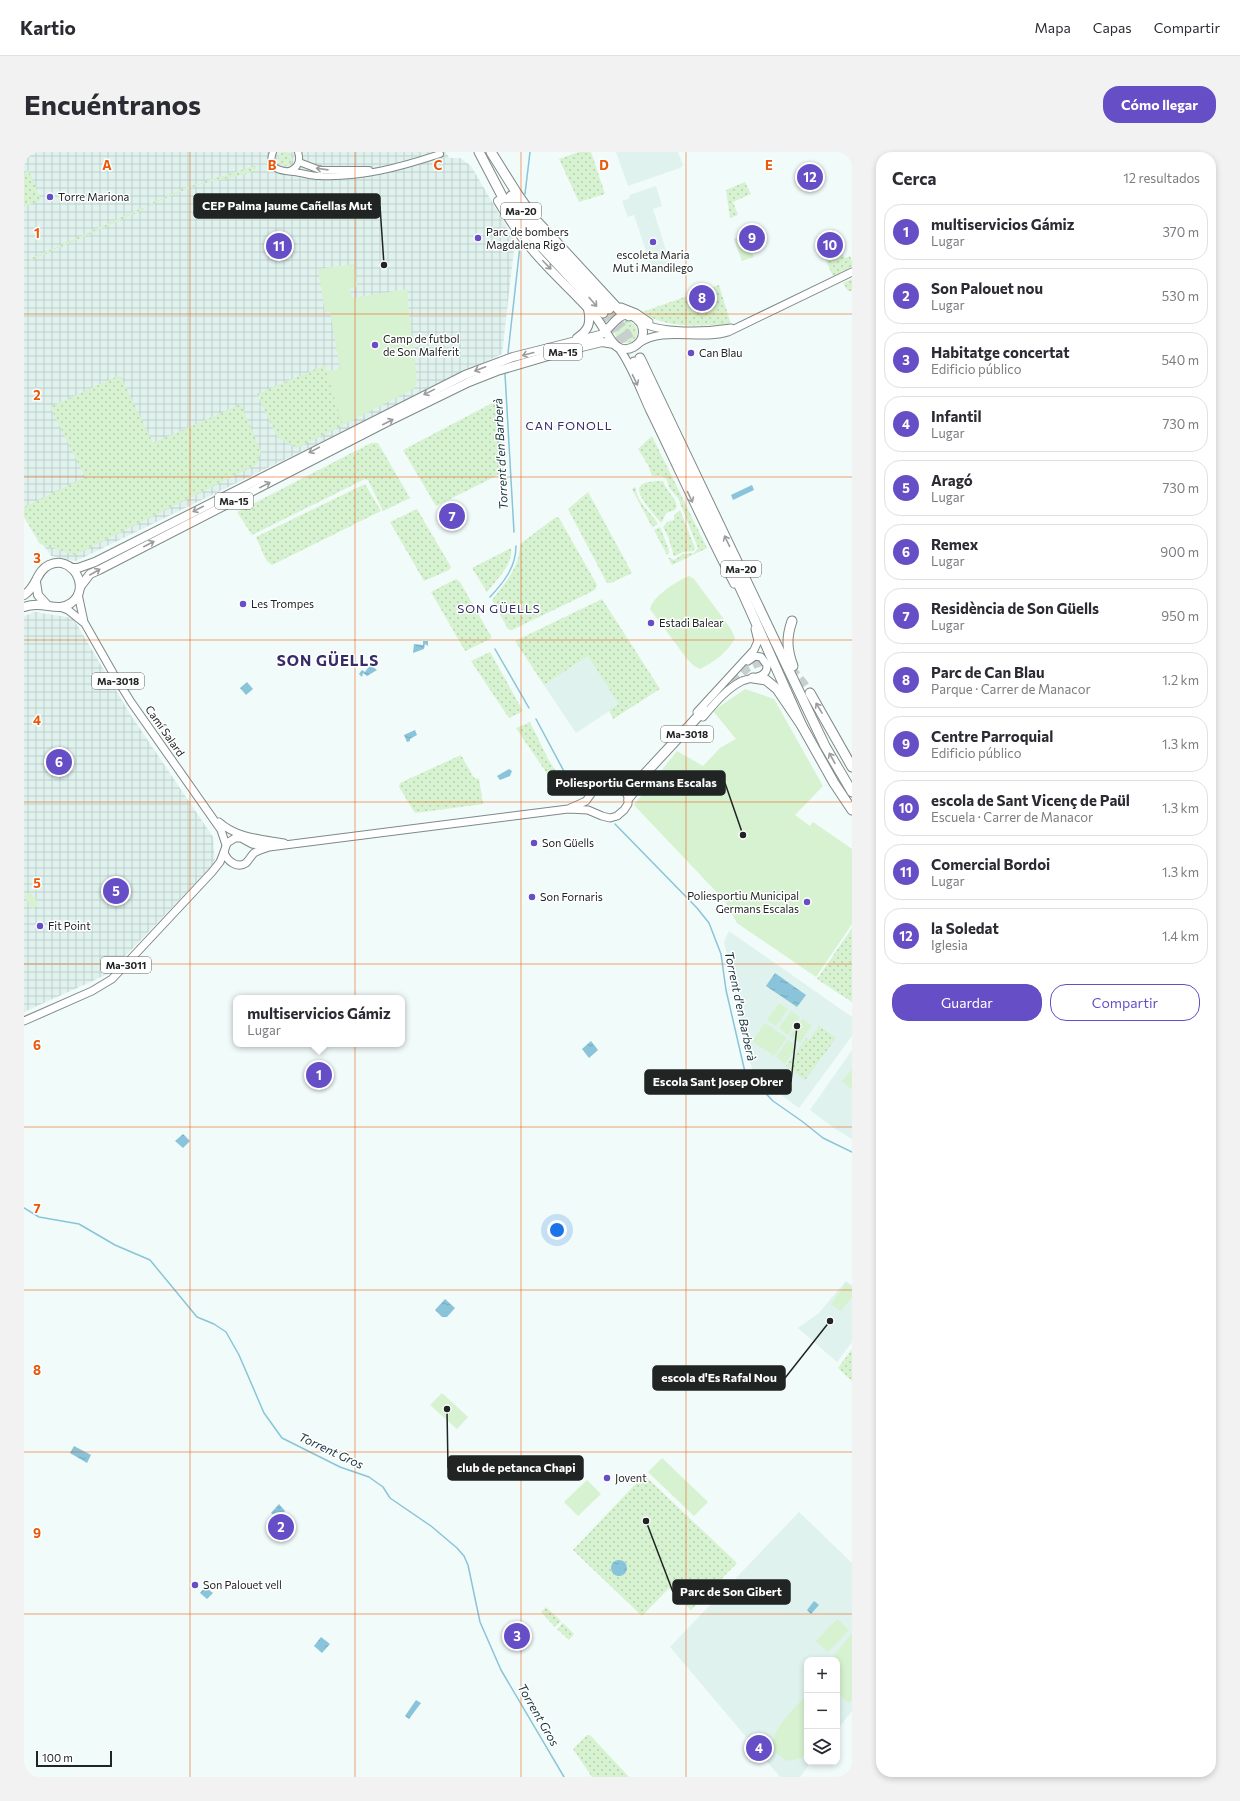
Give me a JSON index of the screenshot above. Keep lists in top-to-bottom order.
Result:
{
  "streets": {
    "highway": ["Ma-20", "Ma-15"],
    "main road": ["Ma-3018", "Camí Salard", "Ma-3011"]
  },
  "crossings": [
    ["Ma-15", "Camí Salard"],
    ["Ma-3018", "Camí Salard"],
    ["Ma-3018", "Ma-3011"],
    ["Camí Salard", "Ma-3011"]
  ],
  "districts": ["CAN FONOLL", "SON GÜELLS", "SON GÜELLS"],
  "water": ["Torrent d'en Barberà", "Torrent Gros"],
  "places": [
    "Torre Mariona",
    "Parc de bombers Magdalena Rigo",
    "escoleta Maria Mut i Mandilego",
    "CEP Palma Jaume Cañellas Mut",
    "Camp de futbol de Son Malferit",
    "Can Blau",
    "Les Trompes",
    "Estadi Balear",
    "Poliesportiu Germans Escalas",
    "Son Güells",
    "Son Fornaris",
    "Poliesportiu Municipal Germans Escalas",
    "Fit Point",
    "Escola Sant Josep Obrer",
    "escola d'Es Rafal Nou",
    "club de petanca Chapi",
    "Jovent",
    "Parc de Son Gibert",
    "Son Palouet vell"
  ],
  "scale_bar": "100 m",
  "page": {
    "header": "Kartio",
    "nav": ["Mapa", "Capas", "Compartir"],
    "buttons": [
      "Cómo llegar",
      ["Guardar", "Compartir"]
    ],
    "title": "Encuéntranos",
    "heading": ["Cerca", "12 resultados"],
    "pins": [
      "12",
      "9",
      "10",
      "11",
      "8",
      "7",
      "6",
      "5",
      "1",
      "2",
      "3",
      "4"
    ],
    "list": [
      {
        "mark": "1",
        "name": "multiservicios Gámiz",
        "note": "Lugar",
        "value": "370 m"
      },
      {
        "mark": "2",
        "name": "Son Palouet nou",
        "note": "Lugar",
        "value": "530 m"
      },
      {
        "mark": "3",
        "name": "Habitatge concertat",
        "note": "Edificio público",
        "value": "540 m"
      },
      {
        "mark": "4",
        "name": "Infantil",
        "note": "Lugar",
        "value": "730 m"
      },
      {
        "mark": "5",
        "name": "Aragó",
        "note": "Lugar",
        "value": "730 m"
      },
      {
        "mark": "6",
        "name": "Remex",
        "note": "Lugar",
        "value": "900 m"
      },
      {
        "mark": "7",
        "name": "Residència de Son Güells",
        "note": "Lugar",
        "value": "950 m"
      },
      {
        "mark": "8",
        "name": "Parc de Can Blau",
        "note": "Parque · Carrer de Manacor",
        "value": "1.2 km"
      },
      {
        "mark": "9",
        "name": "Centre Parroquial",
        "note": "Edificio público",
        "value": "1.3 km"
      },
      {
        "mark": "10",
        "name": "escola de Sant Vicenç de Paül",
        "note": "Escuela · Carrer de Manacor",
        "value": "1.3 km"
      },
      {
        "mark": "11",
        "name": "Comercial Bordoi",
        "note": "Lugar",
        "value": "1.3 km"
      },
      {
        "mark": "12",
        "name": "la Soledat",
        "note": "Iglesia",
        "value": "1.4 km"
      }
    ],
    "popup": ["multiservicios Gámiz", "Lugar"],
    "map_buttons": ["+", "−"],
    "scale": "100 m"
  },
  "grid": {
    "columns": [
      "A",
      "B",
      "C",
      "D",
      "E"
    ],
    "rows": [
      "1",
      "2",
      "3",
      "4",
      "5",
      "6",
      "7",
      "8",
      "9"
    ]
  }
}
